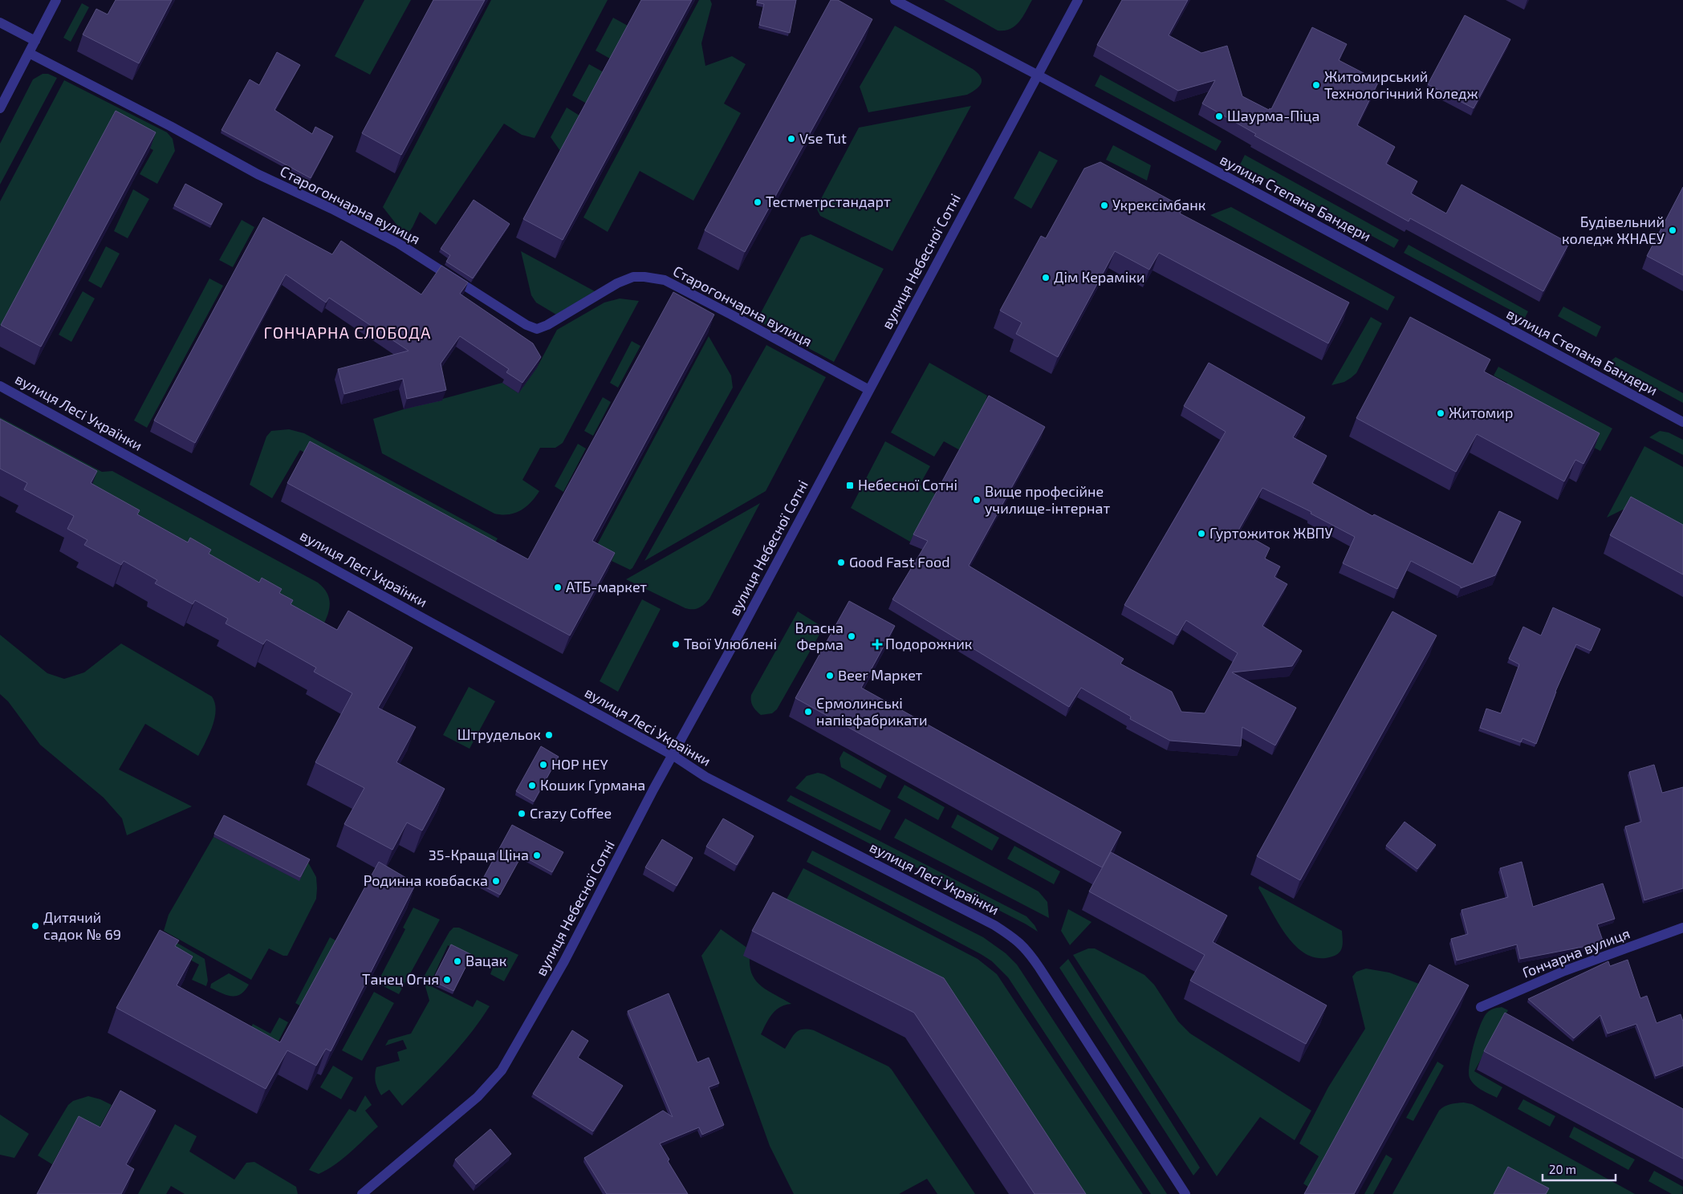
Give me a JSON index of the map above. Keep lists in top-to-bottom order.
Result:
{
  "streets": {
    "street": [
      "вулиця Степана Бандери",
      "Старогончарна вулиця",
      "вулиця Небесної Сотні",
      "вулиця Лесі Українки",
      "Гончарна вулиця"
    ]
  },
  "crossings": [
    ["вулиця Степана Бандери", "вулиця Небесної Сотні"],
    ["Старогончарна вулиця", "вулиця Небесної Сотні"],
    ["вулиця Небесної Сотні", "вулиця Лесі Українки"]
  ],
  "districts": ["ГОНЧАРНА СЛОБОДА"],
  "places": {
    "other": [
      "Житомирський Технологічний Коледж",
      "Шаурма-Піца",
      "Vse Tut",
      "Тестметрстандарт",
      "Укрексімбанк",
      "Будівельний коледж ЖНАЕУ",
      "Дім Кераміки",
      "Житомир",
      "Вище професійне училище-інтернат",
      "Гуртожиток ЖВПУ",
      "Good Fast Food",
      "АТБ-маркет",
      "Власна Ферма",
      "Твої Улюблені",
      "Beer Маркет",
      "Єрмолинські напівфабрикати",
      "Штрудельок",
      "HOP HEY",
      "Кошик Гурмана",
      "Crazy Coffee",
      "35-Краща Ціна",
      "Родинна ковбаска",
      "Дитячий садок № 69",
      "Вацак",
      "Танец Огня"
    ],
    "transit": ["Небесної Сотні"],
    "health": ["Подорожник"]
  },
  "scale_bar": "20 m"
}
